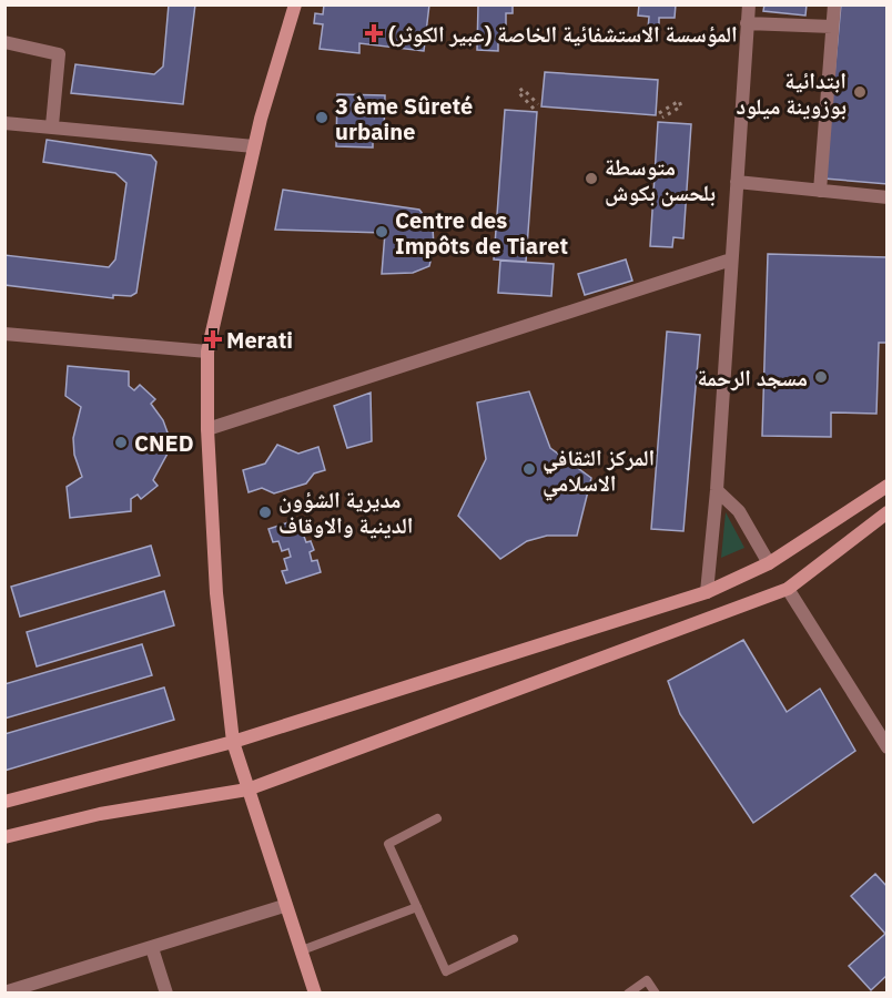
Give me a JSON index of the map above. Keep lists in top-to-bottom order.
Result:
{
  "places": {
    "health": ["المؤسسة الاستشفائية الخاصة (عبير الكوثر)", "Merati"],
    "other": [
      "ابتدائية بوزوينة ميلود",
      "3 ème Sûreté urbaine",
      "متوسطة بلحسن بكوش",
      "Centre des Impôts de Tiaret",
      "مسجد الرحمة",
      "CNED",
      "المركز الثقافي الاسلامي",
      "مديرية الشؤون الدينية والاوقاف"
    ]
  }
}
